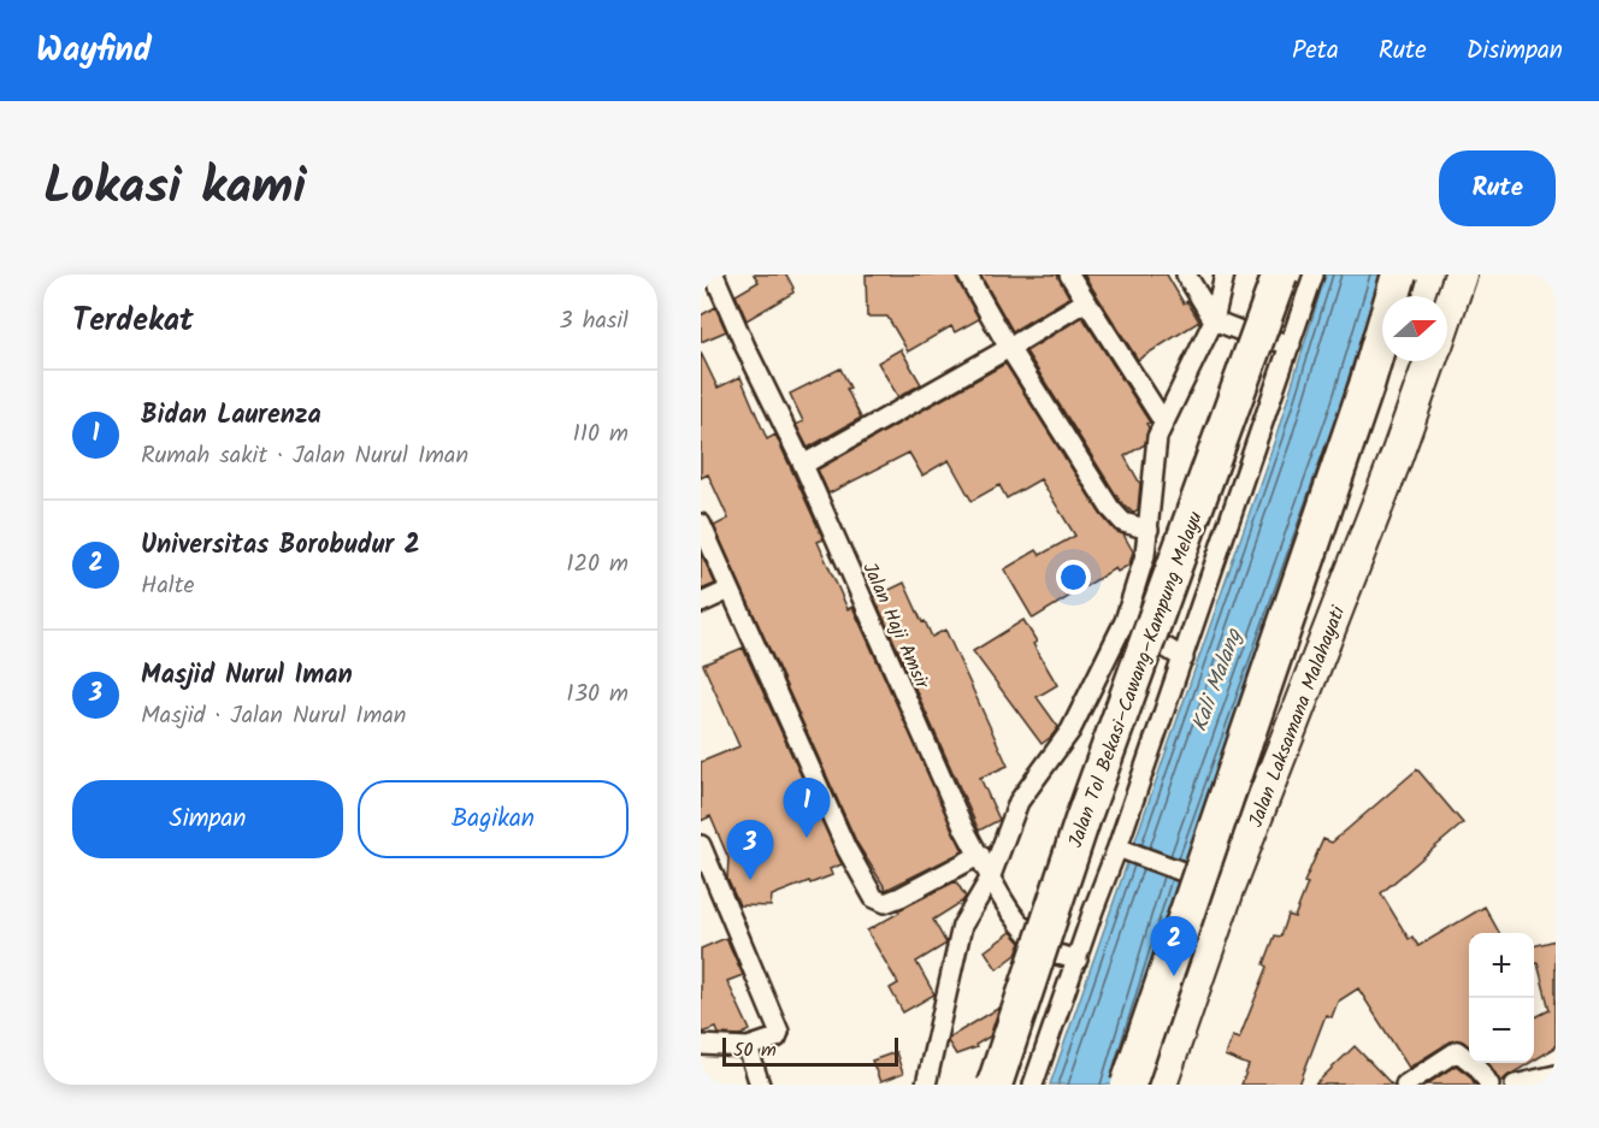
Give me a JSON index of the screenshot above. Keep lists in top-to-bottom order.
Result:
{
  "streets": {
    "highway": ["Jalan Tol Bekasi–Cawang–Kampung Melayu"],
    "main road": ["Jalan Laksamana Malahayati"],
    "street": ["Jalan Haji Amsir"]
  },
  "water": ["Kali Malang"],
  "scale_bar": "50 m",
  "north": "right",
  "page": {
    "header": "Wayfind",
    "nav": ["Peta", "Rute", "Disimpan"],
    "title": "Lokasi kami",
    "buttons": [
      "Rute",
      ["Simpan", "Bagikan"]
    ],
    "heading": ["Terdekat", "3 hasil"],
    "list": [
      {
        "mark": "1",
        "name": "Bidan Laurenza",
        "note": "Rumah sakit · Jalan Nurul Iman",
        "value": "110 m"
      },
      {
        "mark": "2",
        "name": "Universitas Borobudur 2",
        "note": "Halte",
        "value": "120 m"
      },
      {
        "mark": "3",
        "name": "Masjid Nurul Iman",
        "note": "Masjid · Jalan Nurul Iman",
        "value": "130 m"
      }
    ],
    "pins": ["1", "3", "2"],
    "map_buttons": ["+", "−"],
    "scale": "50 m"
  }
}
